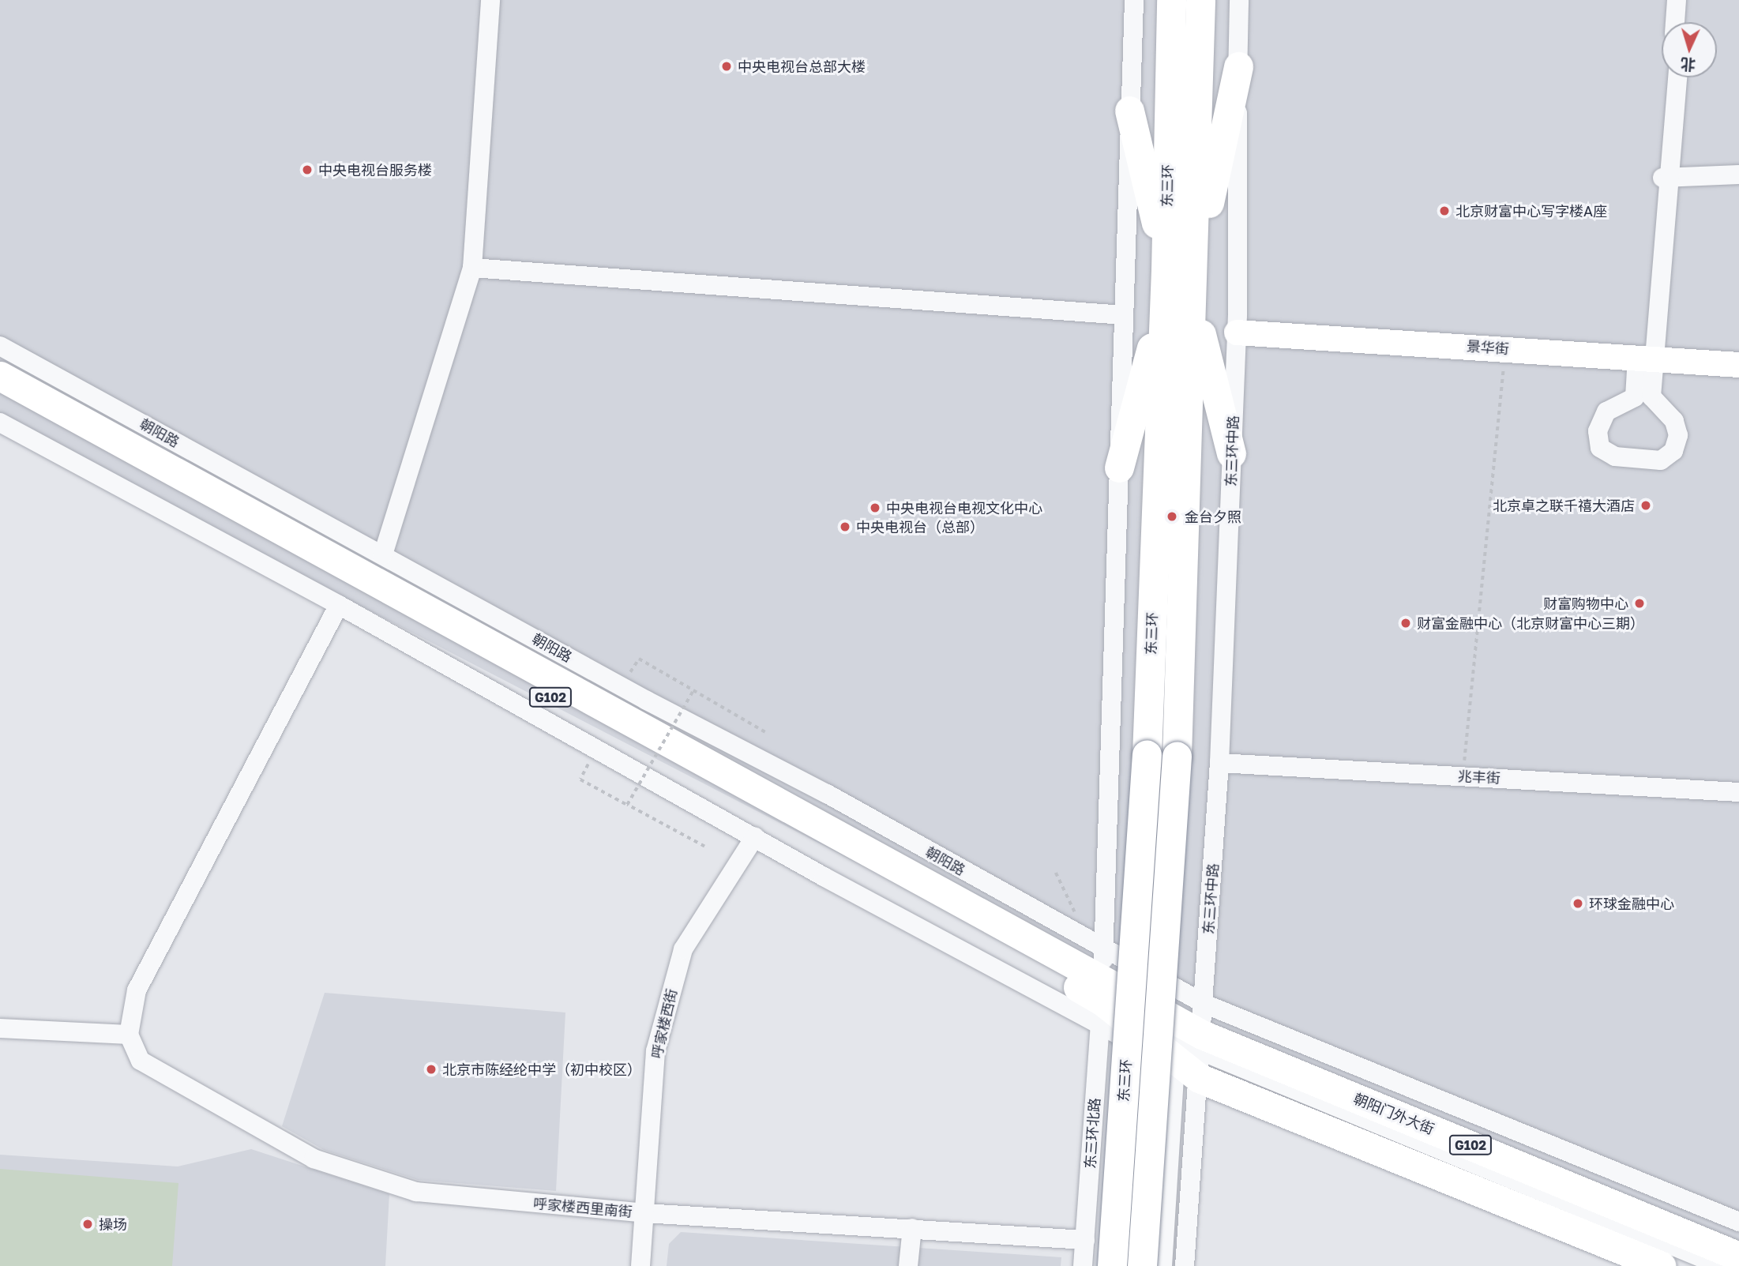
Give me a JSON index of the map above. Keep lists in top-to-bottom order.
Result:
{
  "streets": {
    "highway": [
      "东三环",
      "朝阳路",
      "G102",
      "朝阳门外大街"
    ],
    "main road": ["景华街"],
    "street": [
      "东三环中路",
      "兆丰街",
      "呼家楼西街",
      "东三环北路",
      "呼家楼西里南街"
    ]
  },
  "crossings": [
    ["景华街", "东三环中路"],
    ["朝阳路", "东三环中路"],
    ["朝阳路", "G102"],
    ["朝阳路", "东三环北路"],
    ["东三环中路", "G102"],
    ["东三环中路", "兆丰街"],
    ["东三环中路", "朝阳门外大街"],
    ["G102", "朝阳门外大街"],
    ["G102", "东三环北路"],
    ["呼家楼西街", "呼家楼西里南街"],
    ["东三环北路", "呼家楼西里南街"]
  ],
  "places": [
    "中央电视台总部大楼",
    "中央电视台服务楼",
    "北京财富中心写字楼A座",
    "北京卓之联千禧大酒店",
    "中央电视台电视文化中心",
    "金台夕照",
    "中央电视台（总部）",
    "财富购物中心",
    "财富金融中心（北京财富中心三期）",
    "环球金融中心",
    "北京市陈经纶中学（初中校区）",
    "操场"
  ],
  "north": "bottom"
}
